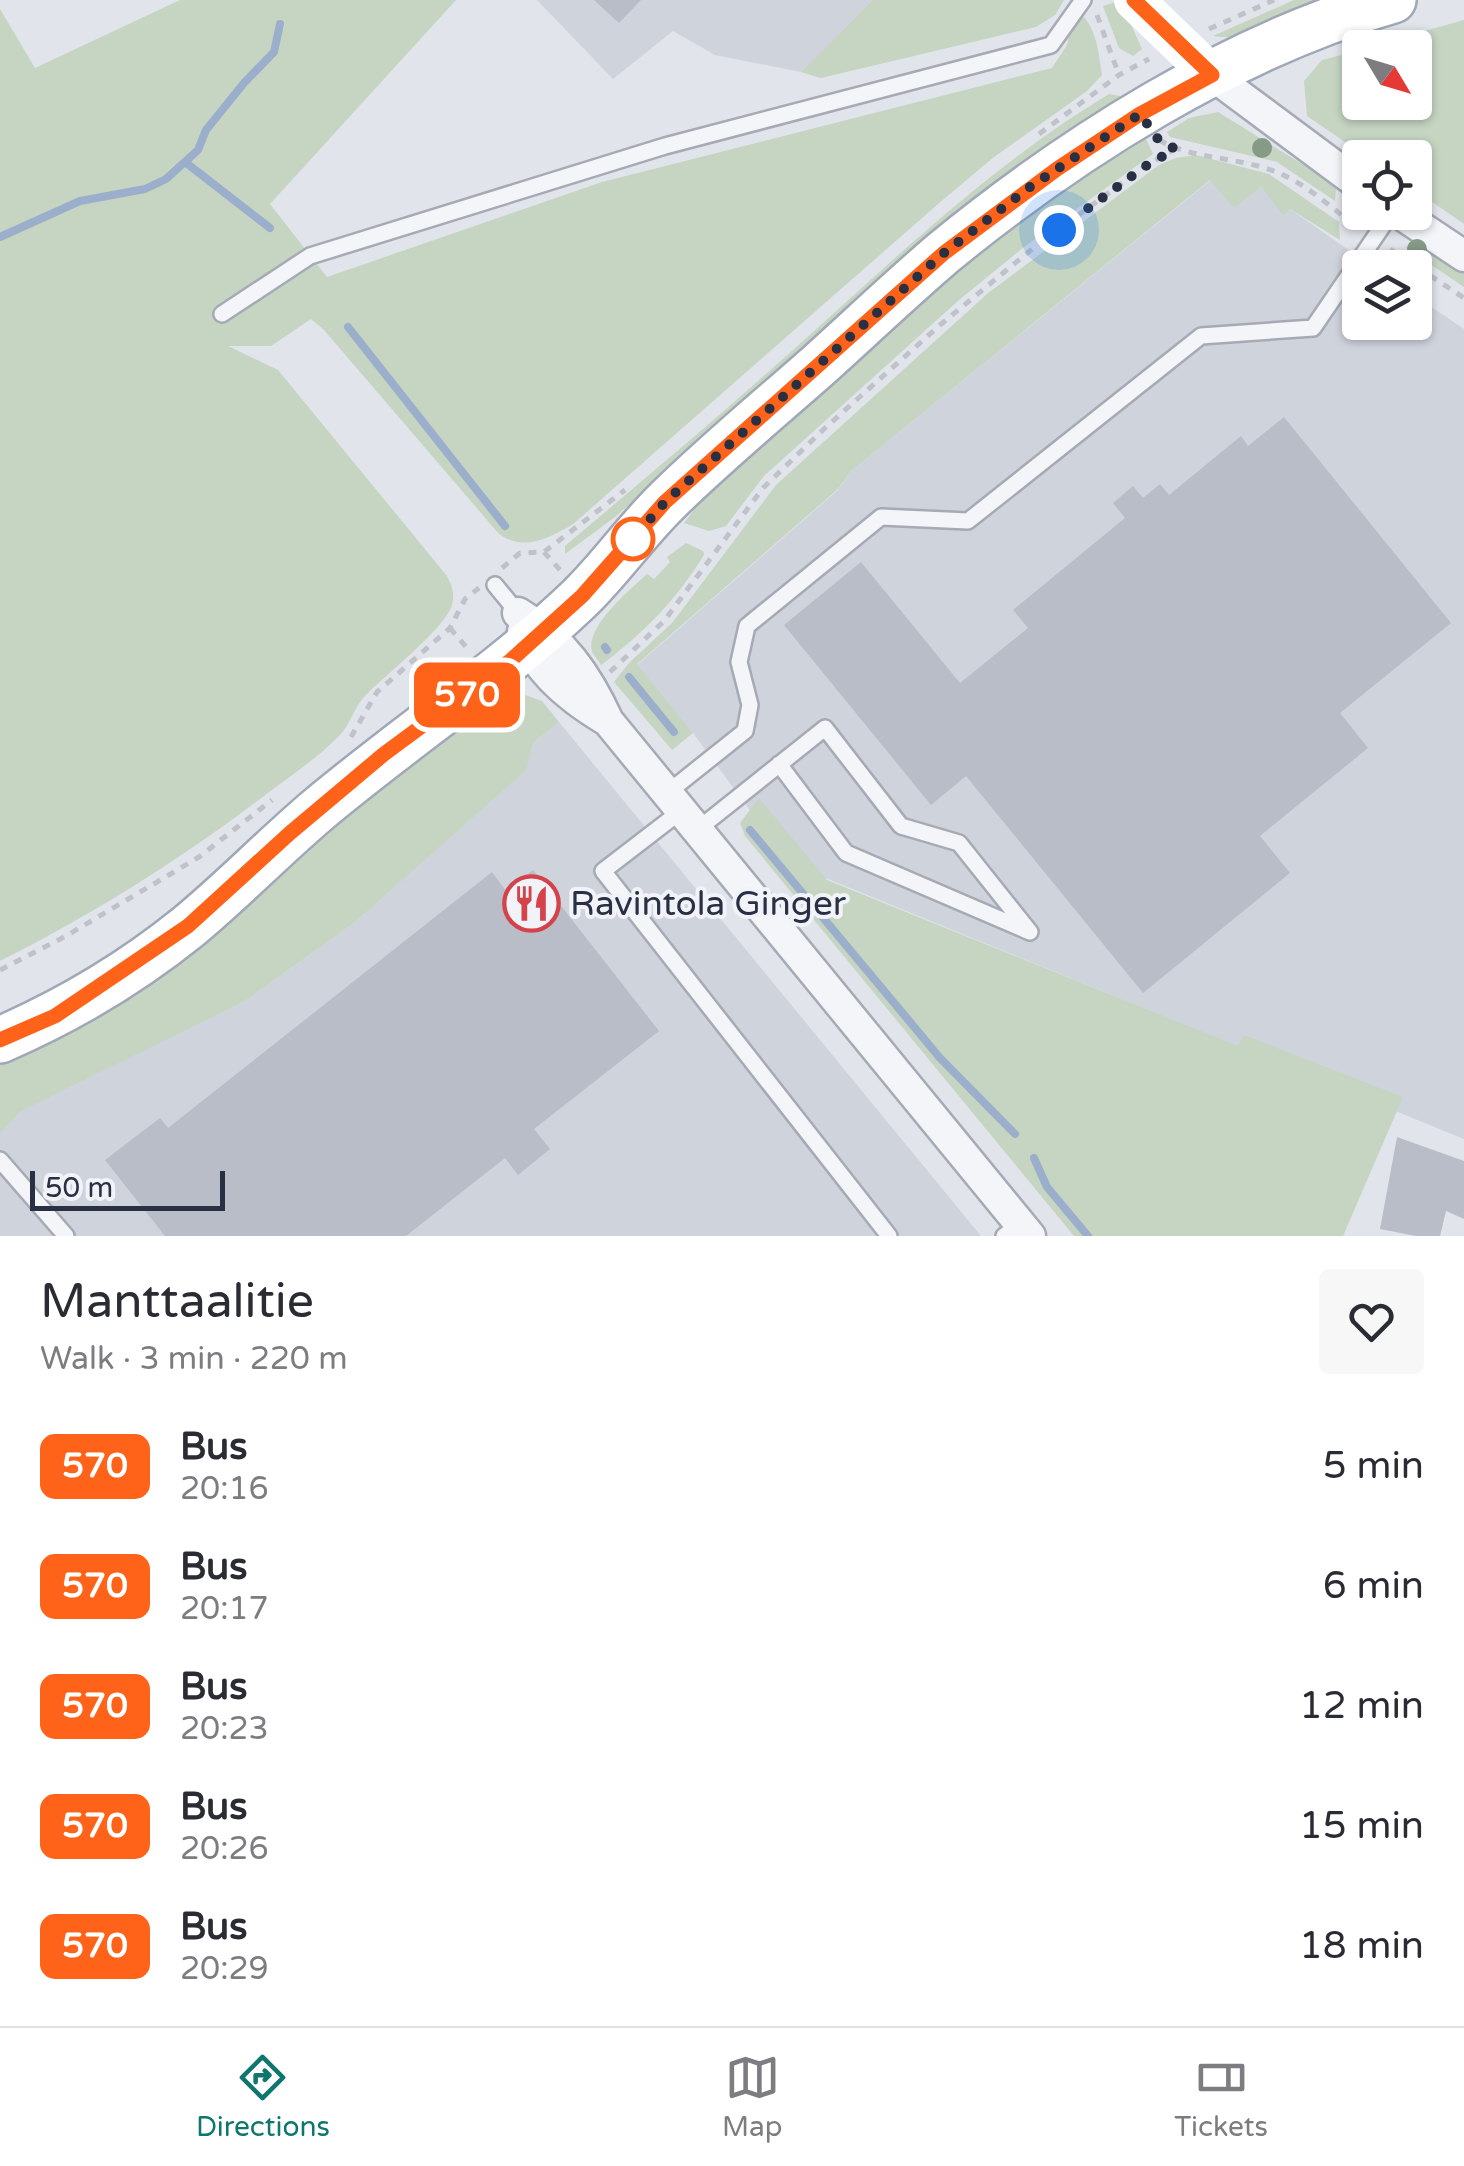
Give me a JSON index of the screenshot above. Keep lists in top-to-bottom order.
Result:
{
  "places": {
    "restaurant": ["Ravintola Ginger"]
  },
  "lines": ["bus line 570"],
  "scale_bar": "50 m",
  "north": "bottom right",
  "page": {
    "on_map": "570",
    "scale": "50 m",
    "heading": ["Manttaalitie", "Walk · 3 min · 220 m"],
    "list": [
      {
        "mark": "570",
        "name": "Bus",
        "note": "20:16",
        "value": "5 min"
      },
      {
        "mark": "570",
        "name": "Bus",
        "note": "20:17",
        "value": "6 min"
      },
      {
        "mark": "570",
        "name": "Bus",
        "note": "20:23",
        "value": "12 min"
      },
      {
        "mark": "570",
        "name": "Bus",
        "note": "20:26",
        "value": "15 min"
      },
      {
        "mark": "570",
        "name": "Bus",
        "note": "20:29",
        "value": "18 min"
      }
    ],
    "tabs": ["Directions", "Map", "Tickets"]
  }
}
